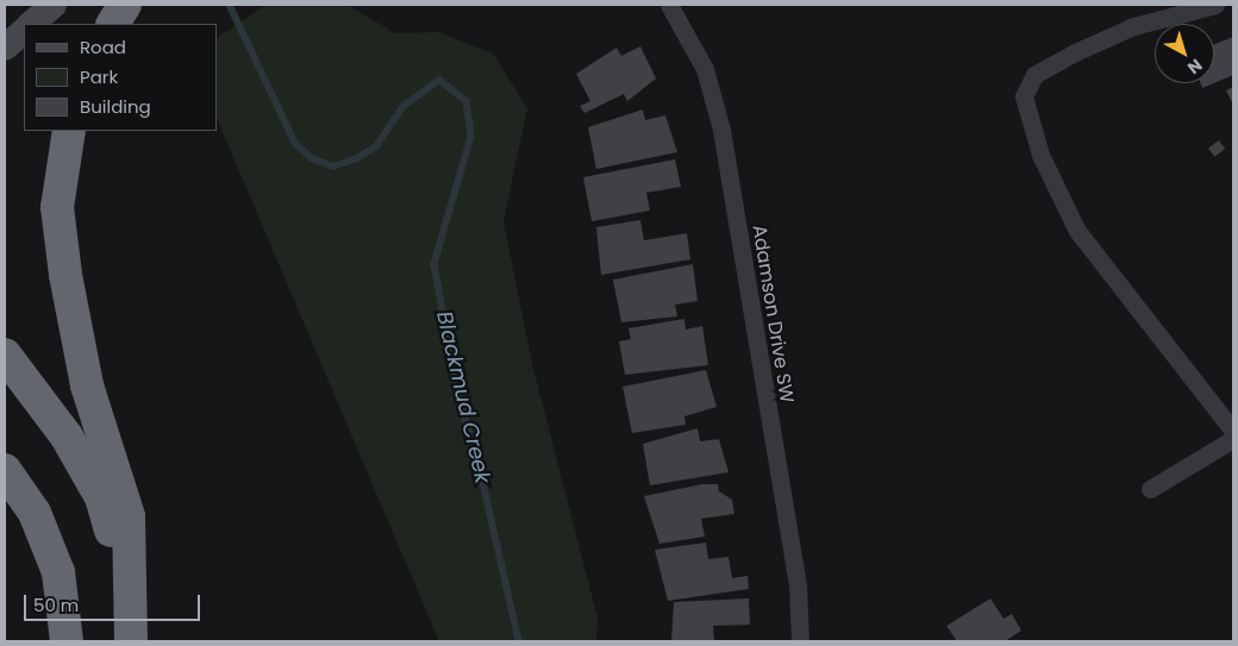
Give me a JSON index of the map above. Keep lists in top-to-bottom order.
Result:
{
  "streets": {
    "street": ["Adamson Drive SW"]
  },
  "water": ["Blackmud Creek"],
  "legend": ["Road", "Park", "Building"],
  "scale_bar": "50 m",
  "north": "bottom right"
}
